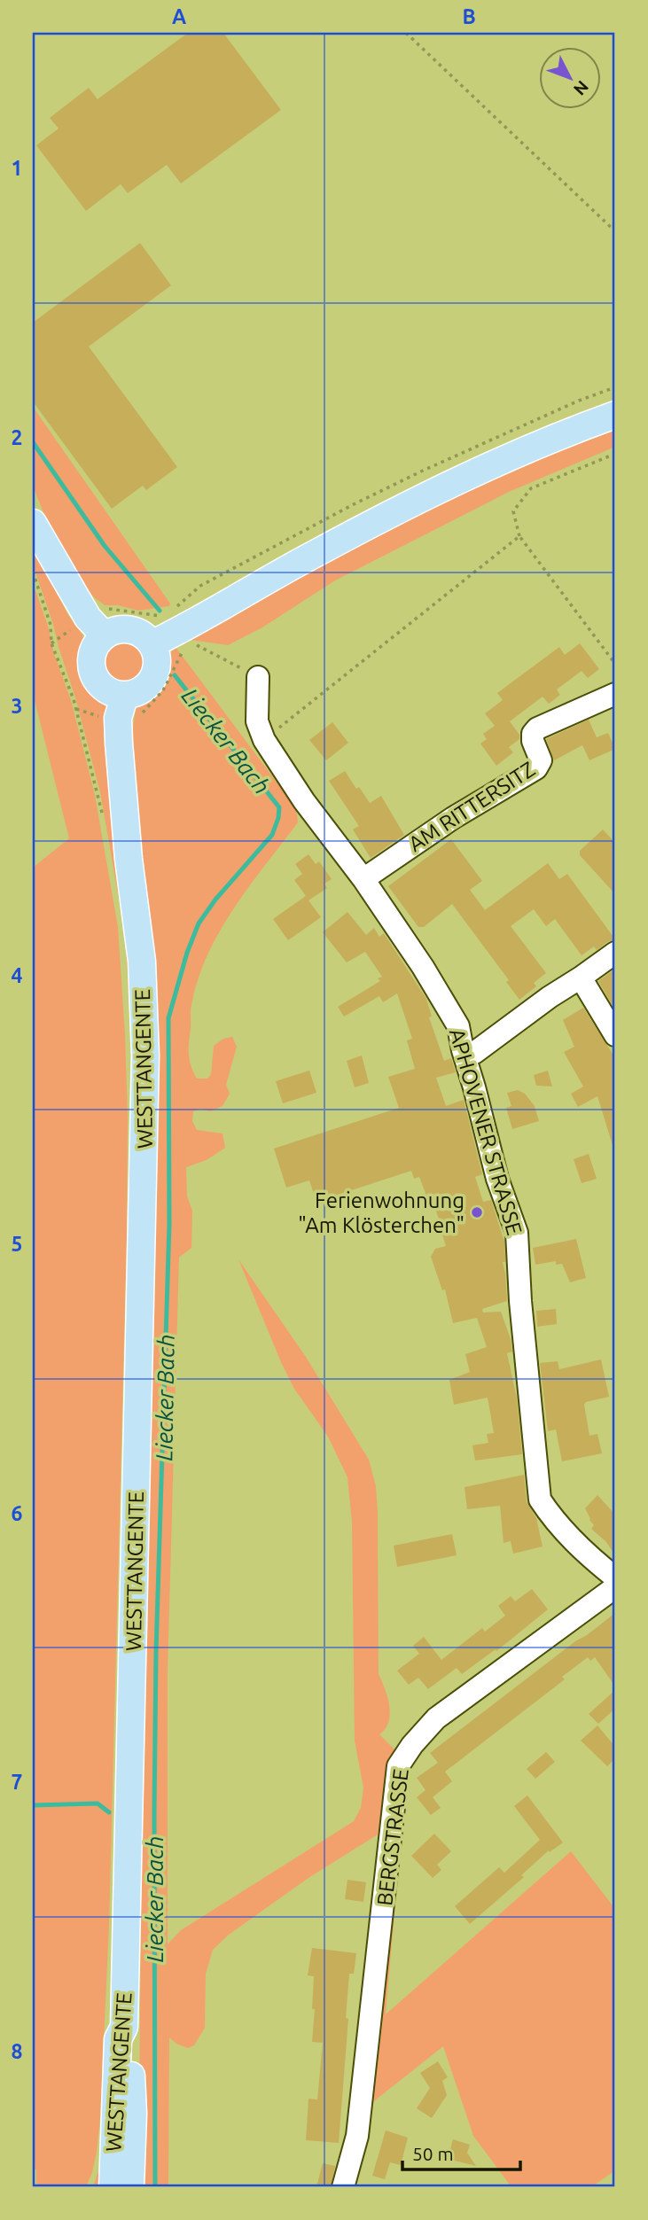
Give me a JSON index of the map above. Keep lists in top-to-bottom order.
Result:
{
  "streets": {
    "main road": ["WESTTANGENTE"],
    "street": ["AM RITTERSITZ", "APHOVENER STRASSE", "BERGSTRASSE"]
  },
  "crossings": [
    ["AM RITTERSITZ", "APHOVENER STRASSE"]
  ],
  "water": ["Liecker Bach"],
  "places": ["Ferienwohnung \"Am Klösterchen\""],
  "scale_bar": "50 m",
  "north": "bottom right",
  "grid": {
    "columns": ["A", "B"],
    "rows": [
      "1",
      "2",
      "3",
      "4",
      "5",
      "6",
      "7",
      "8"
    ]
  }
}
